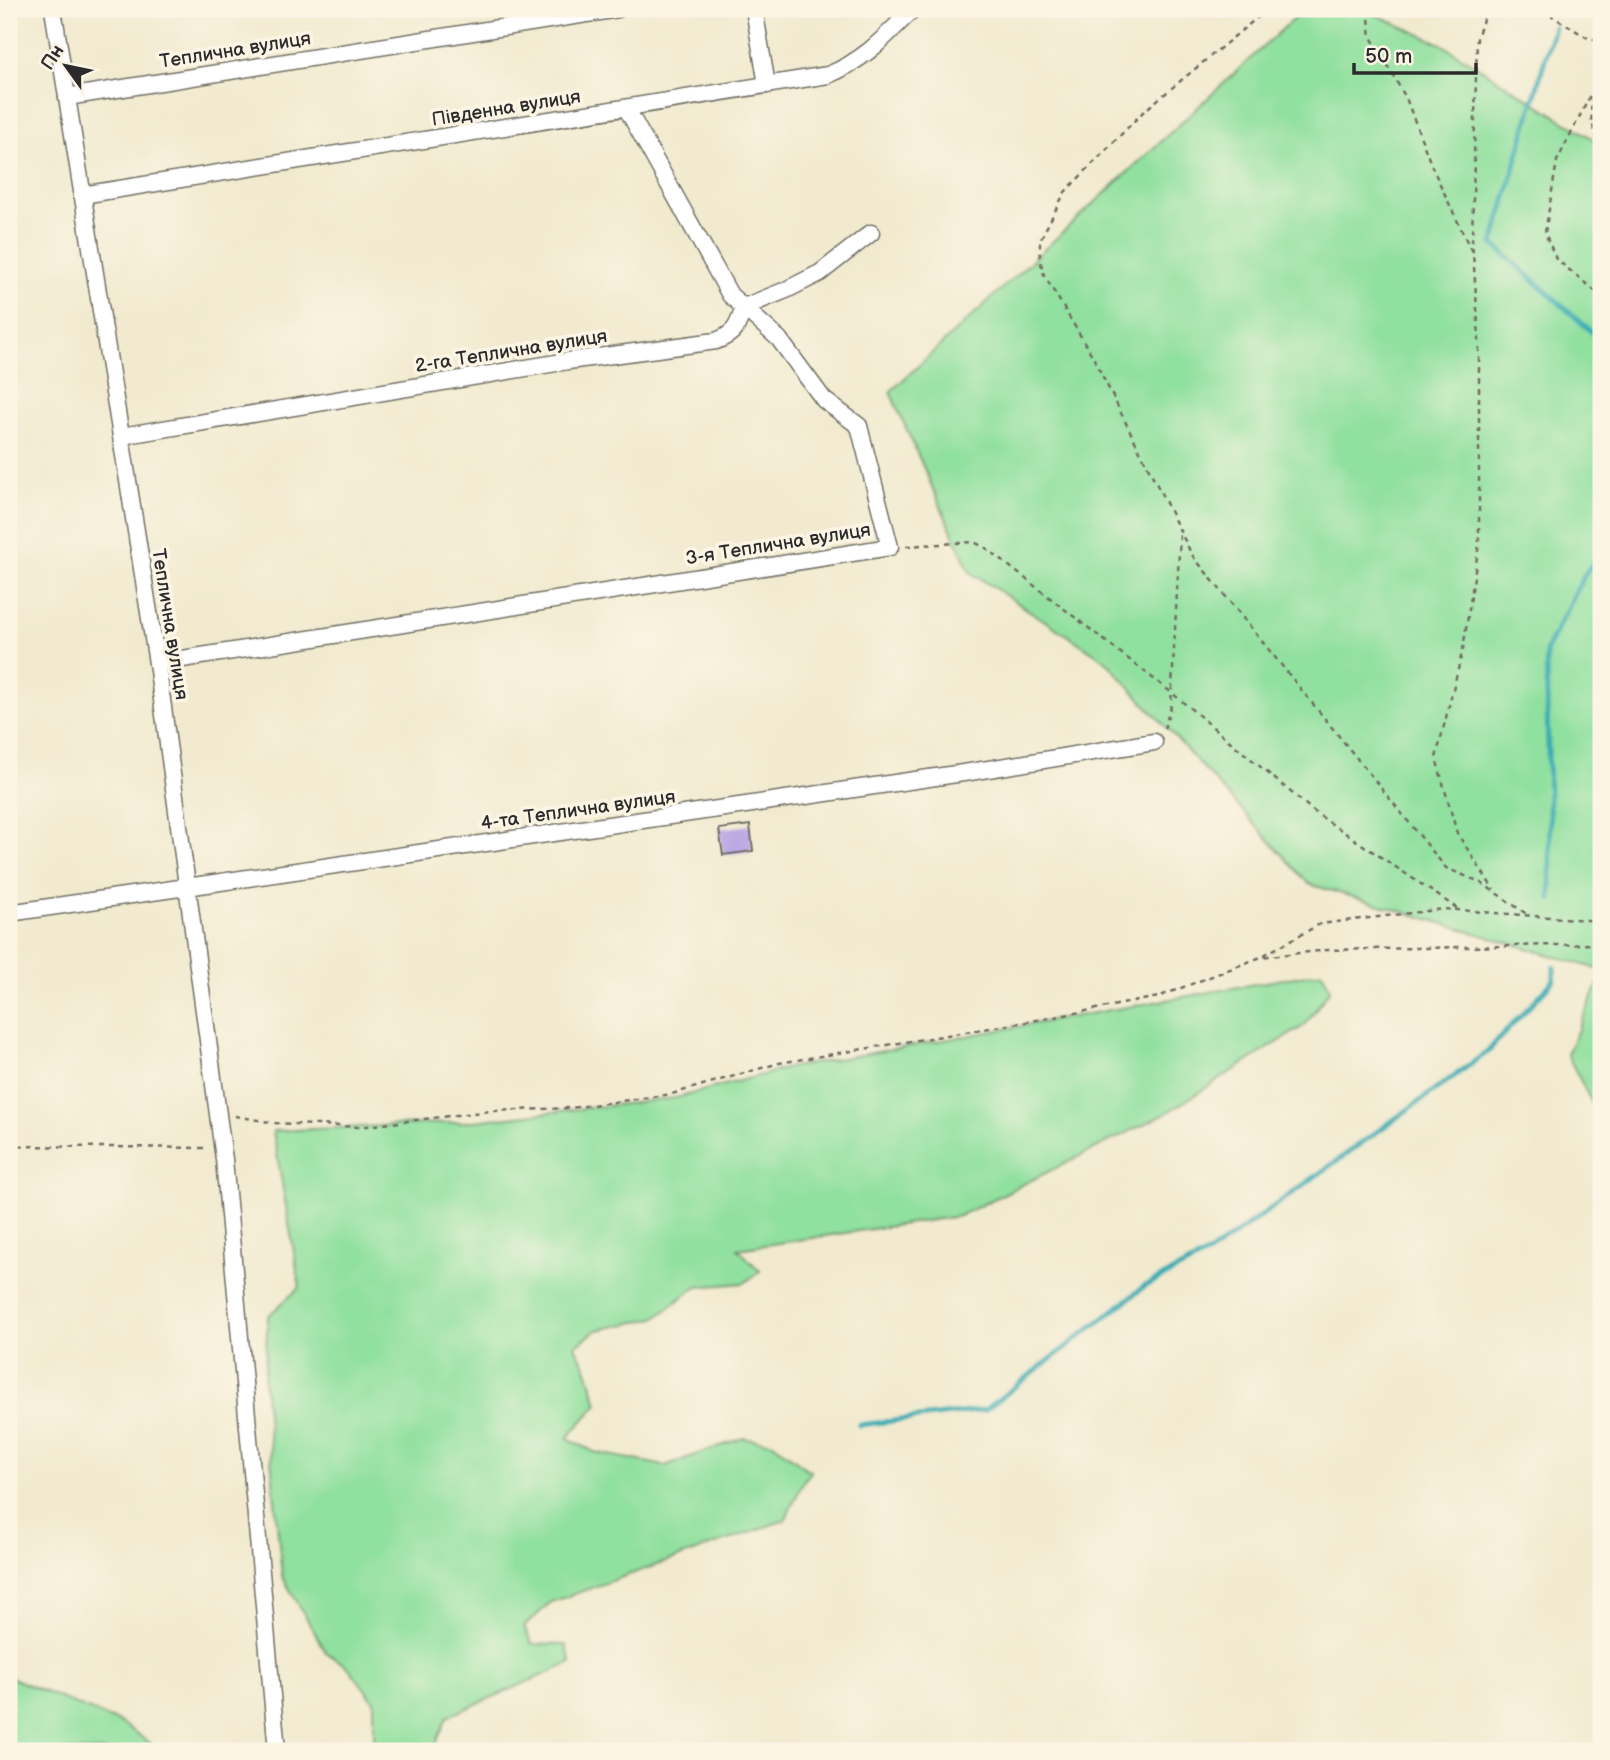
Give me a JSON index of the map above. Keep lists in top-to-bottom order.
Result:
{
  "streets": {
    "street": [
      "Теплична вулиця",
      "Південна вулиця",
      "2-га Теплична вулиця",
      "3-я Теплична вулиця",
      "4-та Теплична вулиця"
    ]
  },
  "crossings": [
    ["Теплична вулиця", "Південна вулиця"],
    ["Теплична вулиця", "2-га Теплична вулиця"],
    ["Теплична вулиця", "3-я Теплична вулиця"],
    ["Теплична вулиця", "4-та Теплична вулиця"],
    ["Південна вулиця", "3-я Теплична вулиця"],
    ["2-га Теплична вулиця", "3-я Теплична вулиця"]
  ],
  "scale_bar": "50 m",
  "north": "top left"
}
